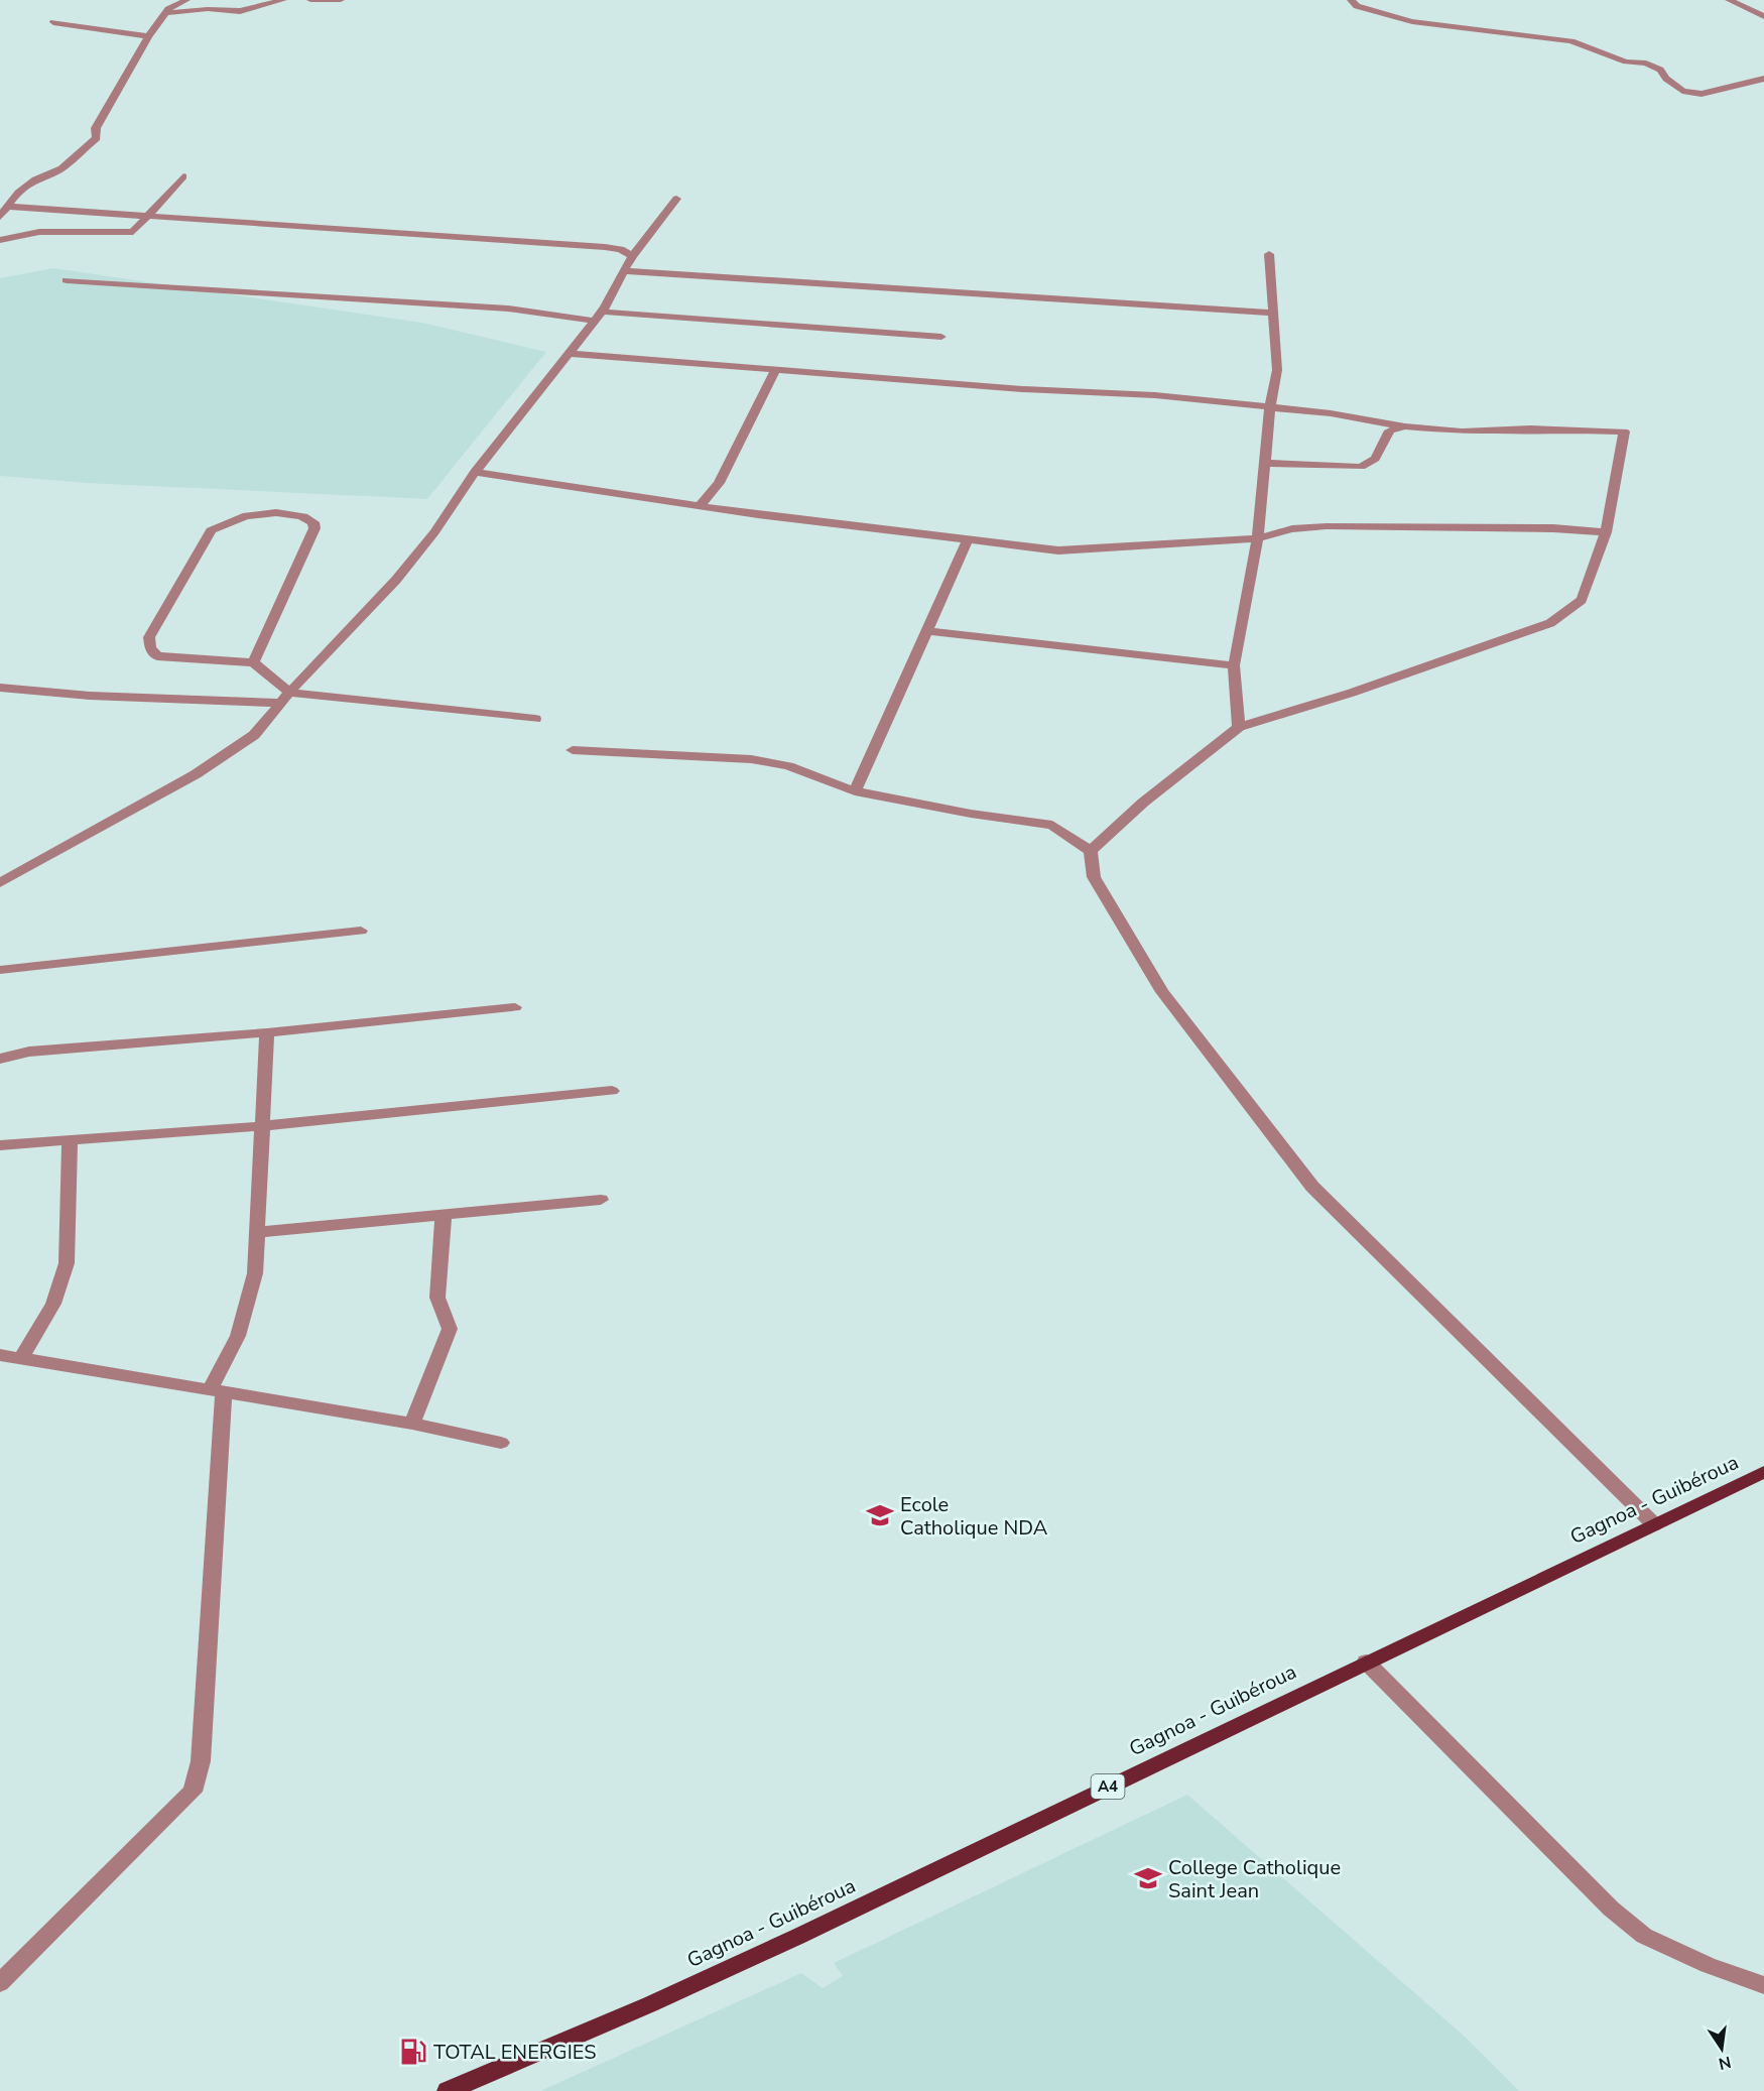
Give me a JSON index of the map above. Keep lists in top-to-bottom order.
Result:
{
  "streets": {
    "main road": ["Gagnoa - Guibéroua", "A4"]
  },
  "places": {
    "school or university": ["Ecole Catholique NDA", "College Catholique Saint Jean"],
    "fuel station": ["TOTAL ENERGIES"]
  },
  "north": "bottom"
}
